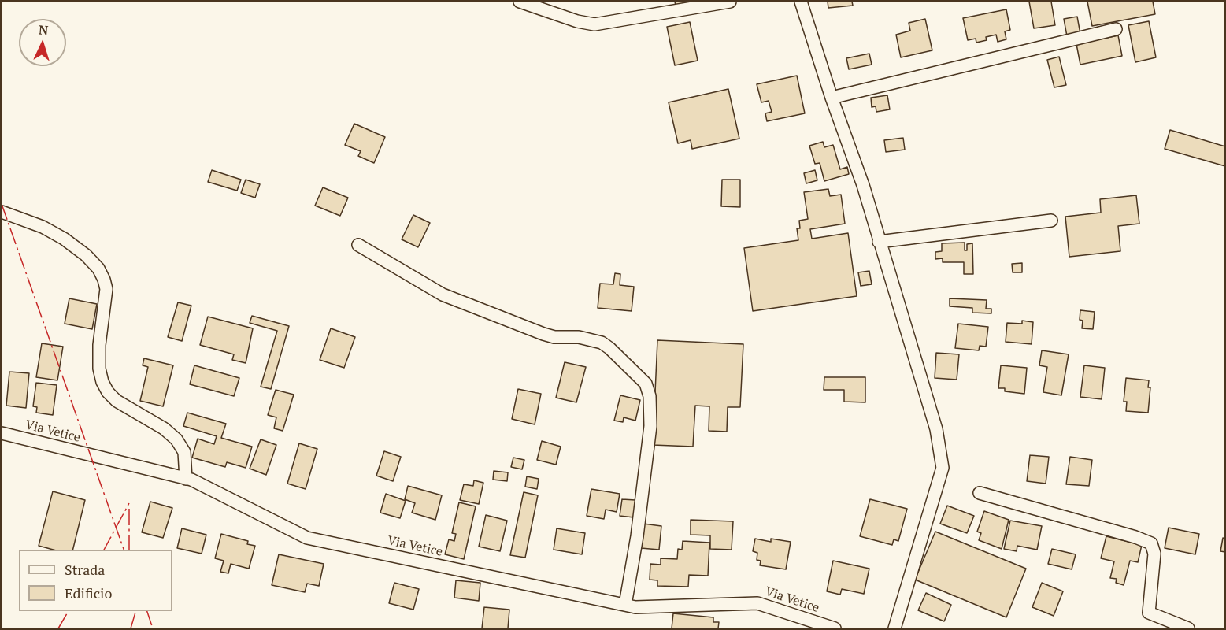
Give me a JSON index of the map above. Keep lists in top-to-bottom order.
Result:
{
  "streets": {
    "street": ["Via Vetice"]
  },
  "legend": ["Strada", "Edificio"],
  "north": "top"
}
